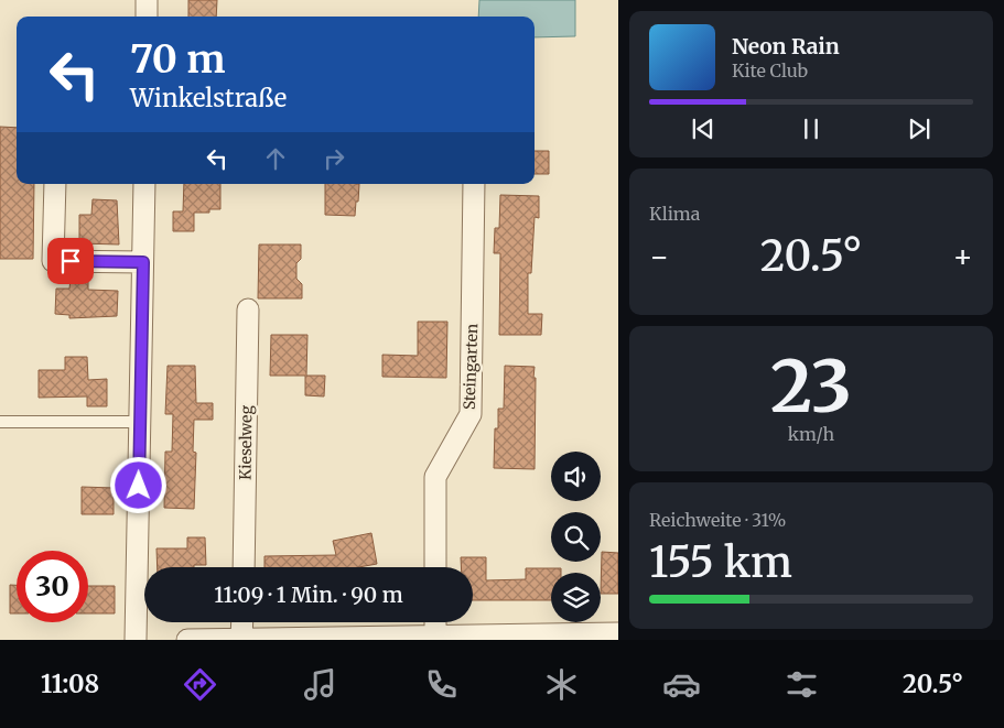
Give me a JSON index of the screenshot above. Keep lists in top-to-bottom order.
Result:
{
  "streets": {
    "street": ["Steingarten", "Kieselweg"]
  },
  "page": {
    "turn": ["70 m", "Winkelstraße"],
    "song": ["Neon Rain", "Kite Club"],
    "tile": [
      "Klima",
      ["23", "km/h"],
      ["Reichweite · 31%", "155 km"]
    ],
    "heat": ["−", "20.5°", "+"],
    "limit": "30",
    "trip": "11:09 · 1 Min. · 90 m",
    "tabs": ["11:08", "20.5°"]
  }
}
